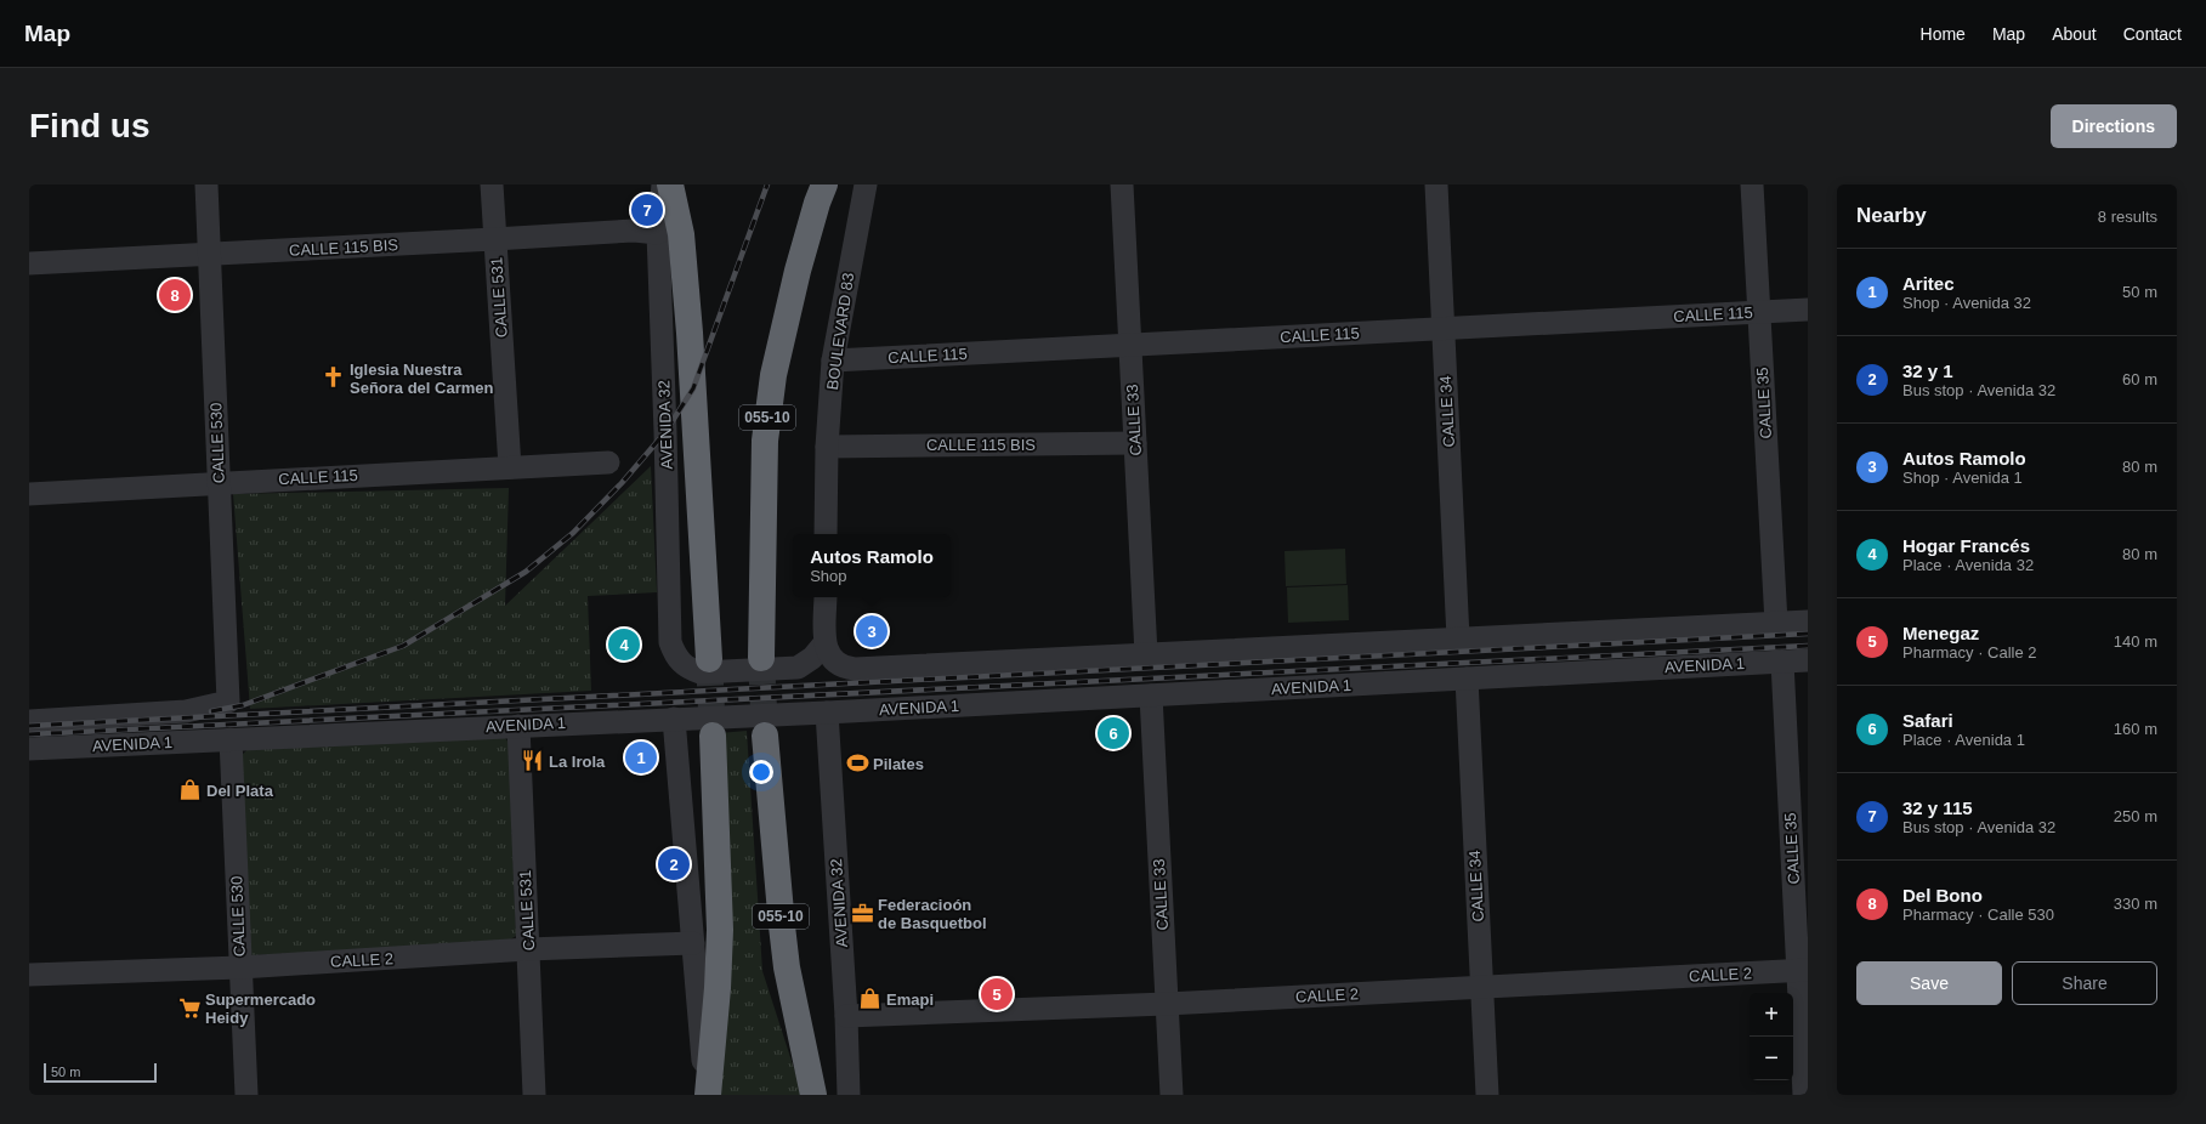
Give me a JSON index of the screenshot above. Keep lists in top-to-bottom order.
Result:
{
  "streets": {
    "highway": ["055-10", "AVENIDA 32"],
    "street": [
      "CALLE 115 BIS",
      "CALLE 531",
      "CALLE 115",
      "BOULEVARD 83",
      "CALLE 35",
      "CALLE 34",
      "CALLE 33",
      "CALLE 530",
      "AVENIDA 1",
      "CALLE 2"
    ]
  },
  "crossings": [
    ["CALLE 115 BIS", "CALLE 531"],
    ["CALLE 115 BIS", "BOULEVARD 83"],
    ["CALLE 115 BIS", "CALLE 33"],
    ["CALLE 115 BIS", "AVENIDA 32"],
    ["CALLE 115 BIS", "CALLE 530"],
    ["CALLE 531", "CALLE 115"],
    ["CALLE 531", "AVENIDA 1"],
    ["CALLE 531", "CALLE 2"],
    ["CALLE 115", "BOULEVARD 83"],
    ["CALLE 115", "CALLE 35"],
    ["CALLE 115", "CALLE 34"],
    ["CALLE 115", "CALLE 33"],
    ["CALLE 115", "CALLE 530"],
    ["CALLE 35", "AVENIDA 1"],
    ["CALLE 35", "CALLE 2"],
    ["CALLE 34", "AVENIDA 1"],
    ["CALLE 34", "CALLE 2"],
    ["CALLE 33", "AVENIDA 1"],
    ["CALLE 33", "CALLE 2"],
    ["AVENIDA 32", "AVENIDA 1"],
    ["AVENIDA 32", "CALLE 2"],
    ["CALLE 530", "AVENIDA 1"],
    ["CALLE 530", "CALLE 2"]
  ],
  "places": {
    "church": ["Iglesia Nuestra Señora del Carmen"],
    "restaurant": ["La Irola"],
    "sports": ["Pilates"],
    "shop": ["Del Plata", "Emapi"],
    "office": ["Federacioón de Basquetbol"],
    "supermarket": ["Supermercado Heidy"]
  },
  "scale_bar": "50 m",
  "page": {
    "header": "Map",
    "nav": [
      "Home",
      "Map",
      "About",
      "Contact"
    ],
    "buttons": [
      "Directions",
      ["Save", "Share"]
    ],
    "title": "Find us",
    "heading": ["Nearby", "8 results"],
    "pins": [
      "7",
      "8",
      "3",
      "4",
      "6",
      "1",
      "2",
      "5"
    ],
    "list": [
      {
        "mark": "1",
        "name": "Aritec",
        "note": "Shop · Avenida 32",
        "value": "50 m"
      },
      {
        "mark": "2",
        "name": "32 y 1",
        "note": "Bus stop · Avenida 32",
        "value": "60 m"
      },
      {
        "mark": "3",
        "name": "Autos Ramolo",
        "note": "Shop · Avenida 1",
        "value": "80 m"
      },
      {
        "mark": "4",
        "name": "Hogar Francés",
        "note": "Place · Avenida 32",
        "value": "80 m"
      },
      {
        "mark": "5",
        "name": "Menegaz",
        "note": "Pharmacy · Calle 2",
        "value": "140 m"
      },
      {
        "mark": "6",
        "name": "Safari",
        "note": "Place · Avenida 1",
        "value": "160 m"
      },
      {
        "mark": "7",
        "name": "32 y 115",
        "note": "Bus stop · Avenida 32",
        "value": "250 m"
      },
      {
        "mark": "8",
        "name": "Del Bono",
        "note": "Pharmacy · Calle 530",
        "value": "330 m"
      }
    ],
    "popup": ["Autos Ramolo", "Shop"],
    "map_buttons": ["+", "−"],
    "scale": "50 m"
  }
}
